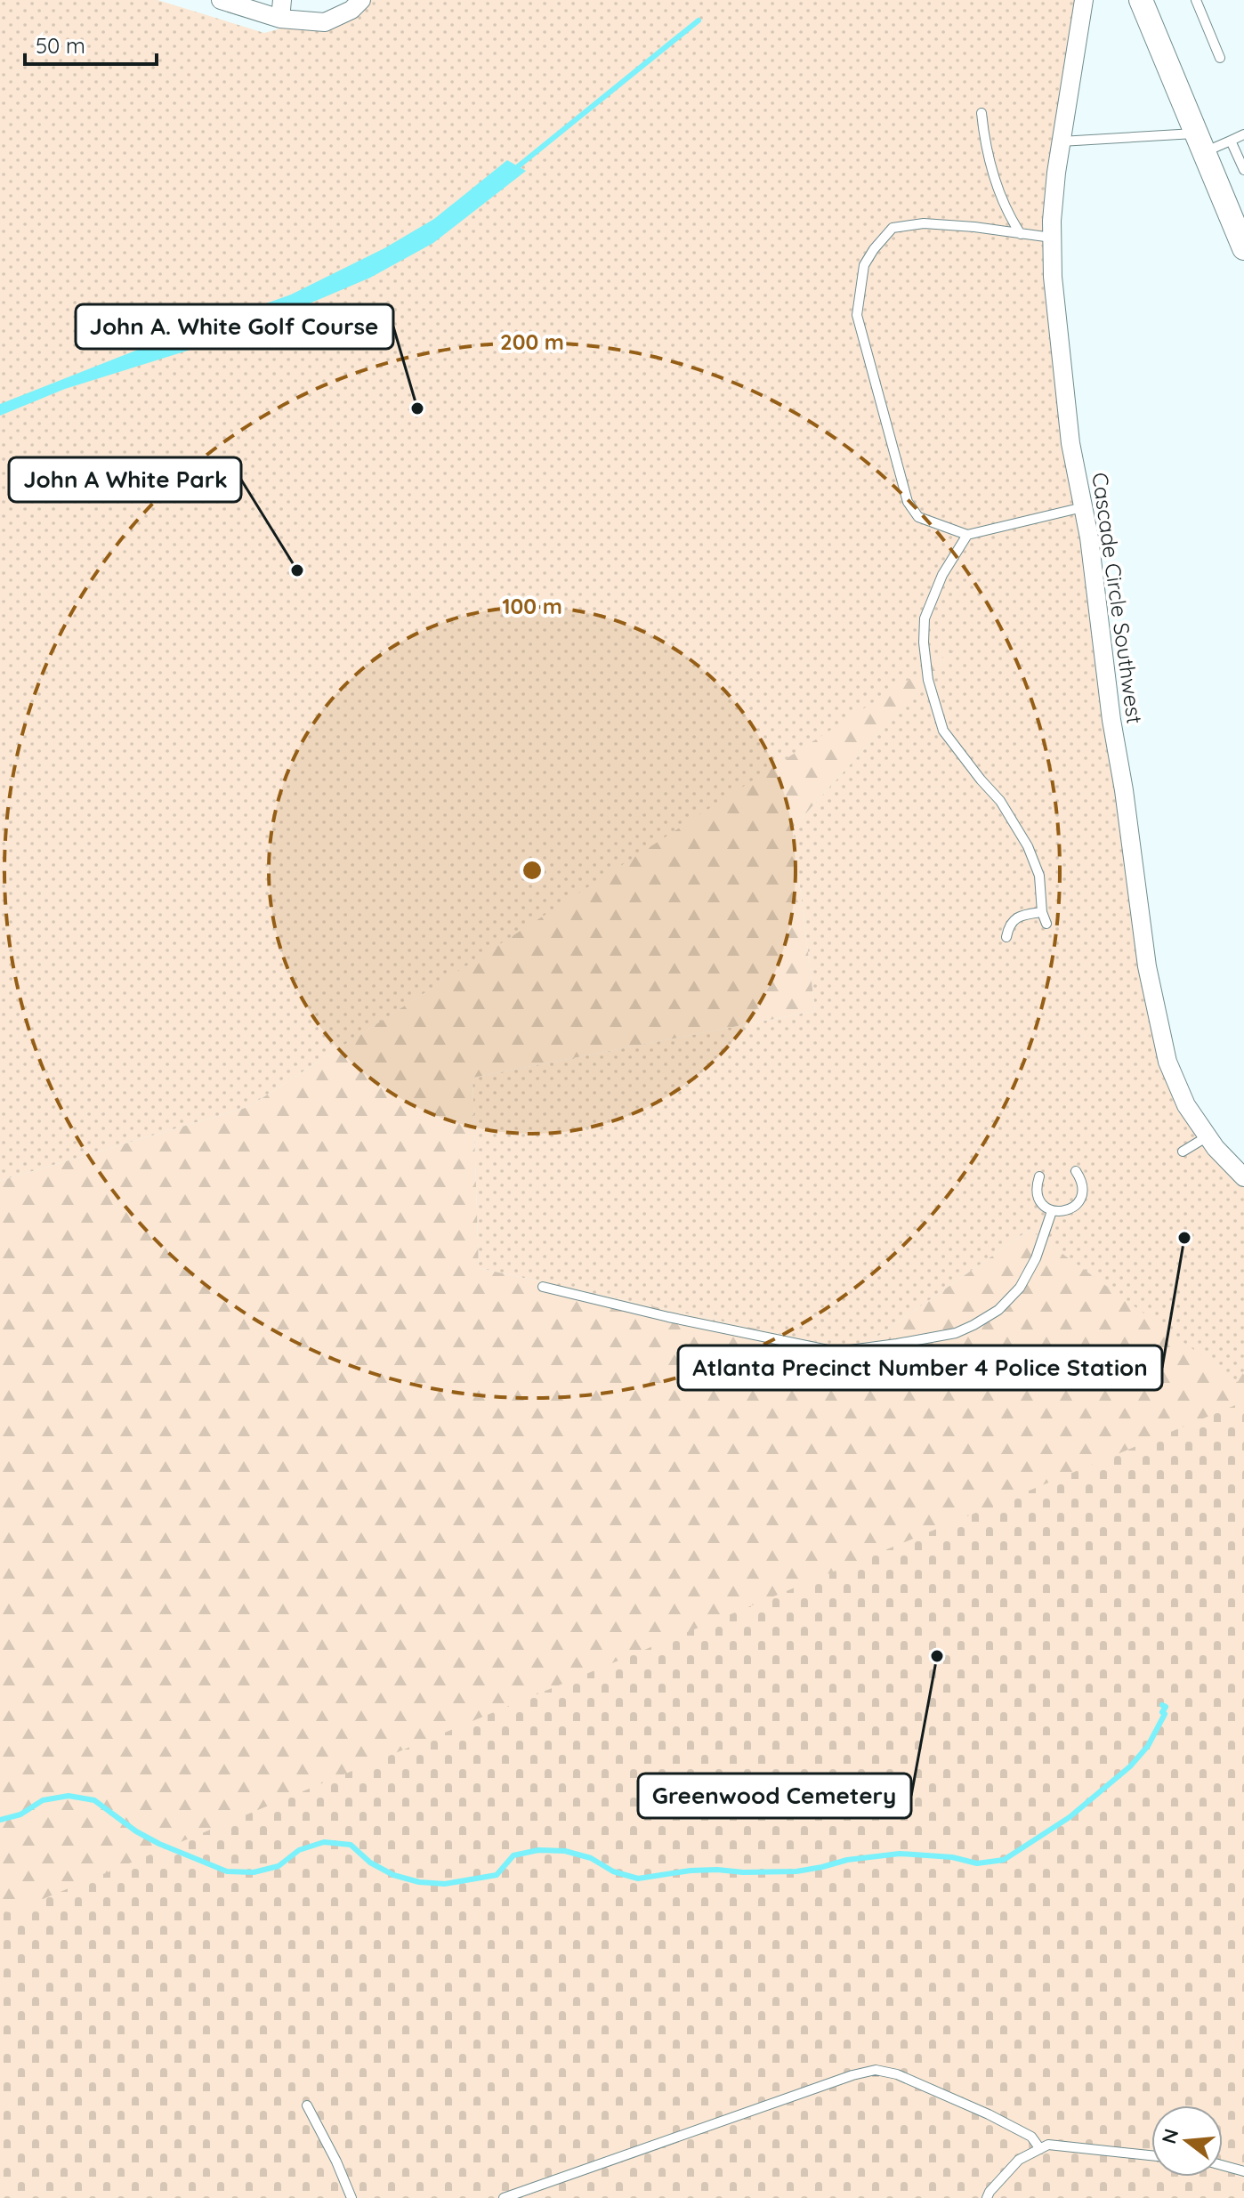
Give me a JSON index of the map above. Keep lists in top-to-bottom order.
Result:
{
  "streets": {
    "street": ["Cascade Circle Southwest"]
  },
  "places": [
    "John A. White Golf Course",
    "John A White Park",
    "Atlanta Precinct Number 4 Police Station",
    "Greenwood Cemetery"
  ],
  "scale_bar": "50 m",
  "north": "left",
  "rings": ["200 m", "100 m"]
}
